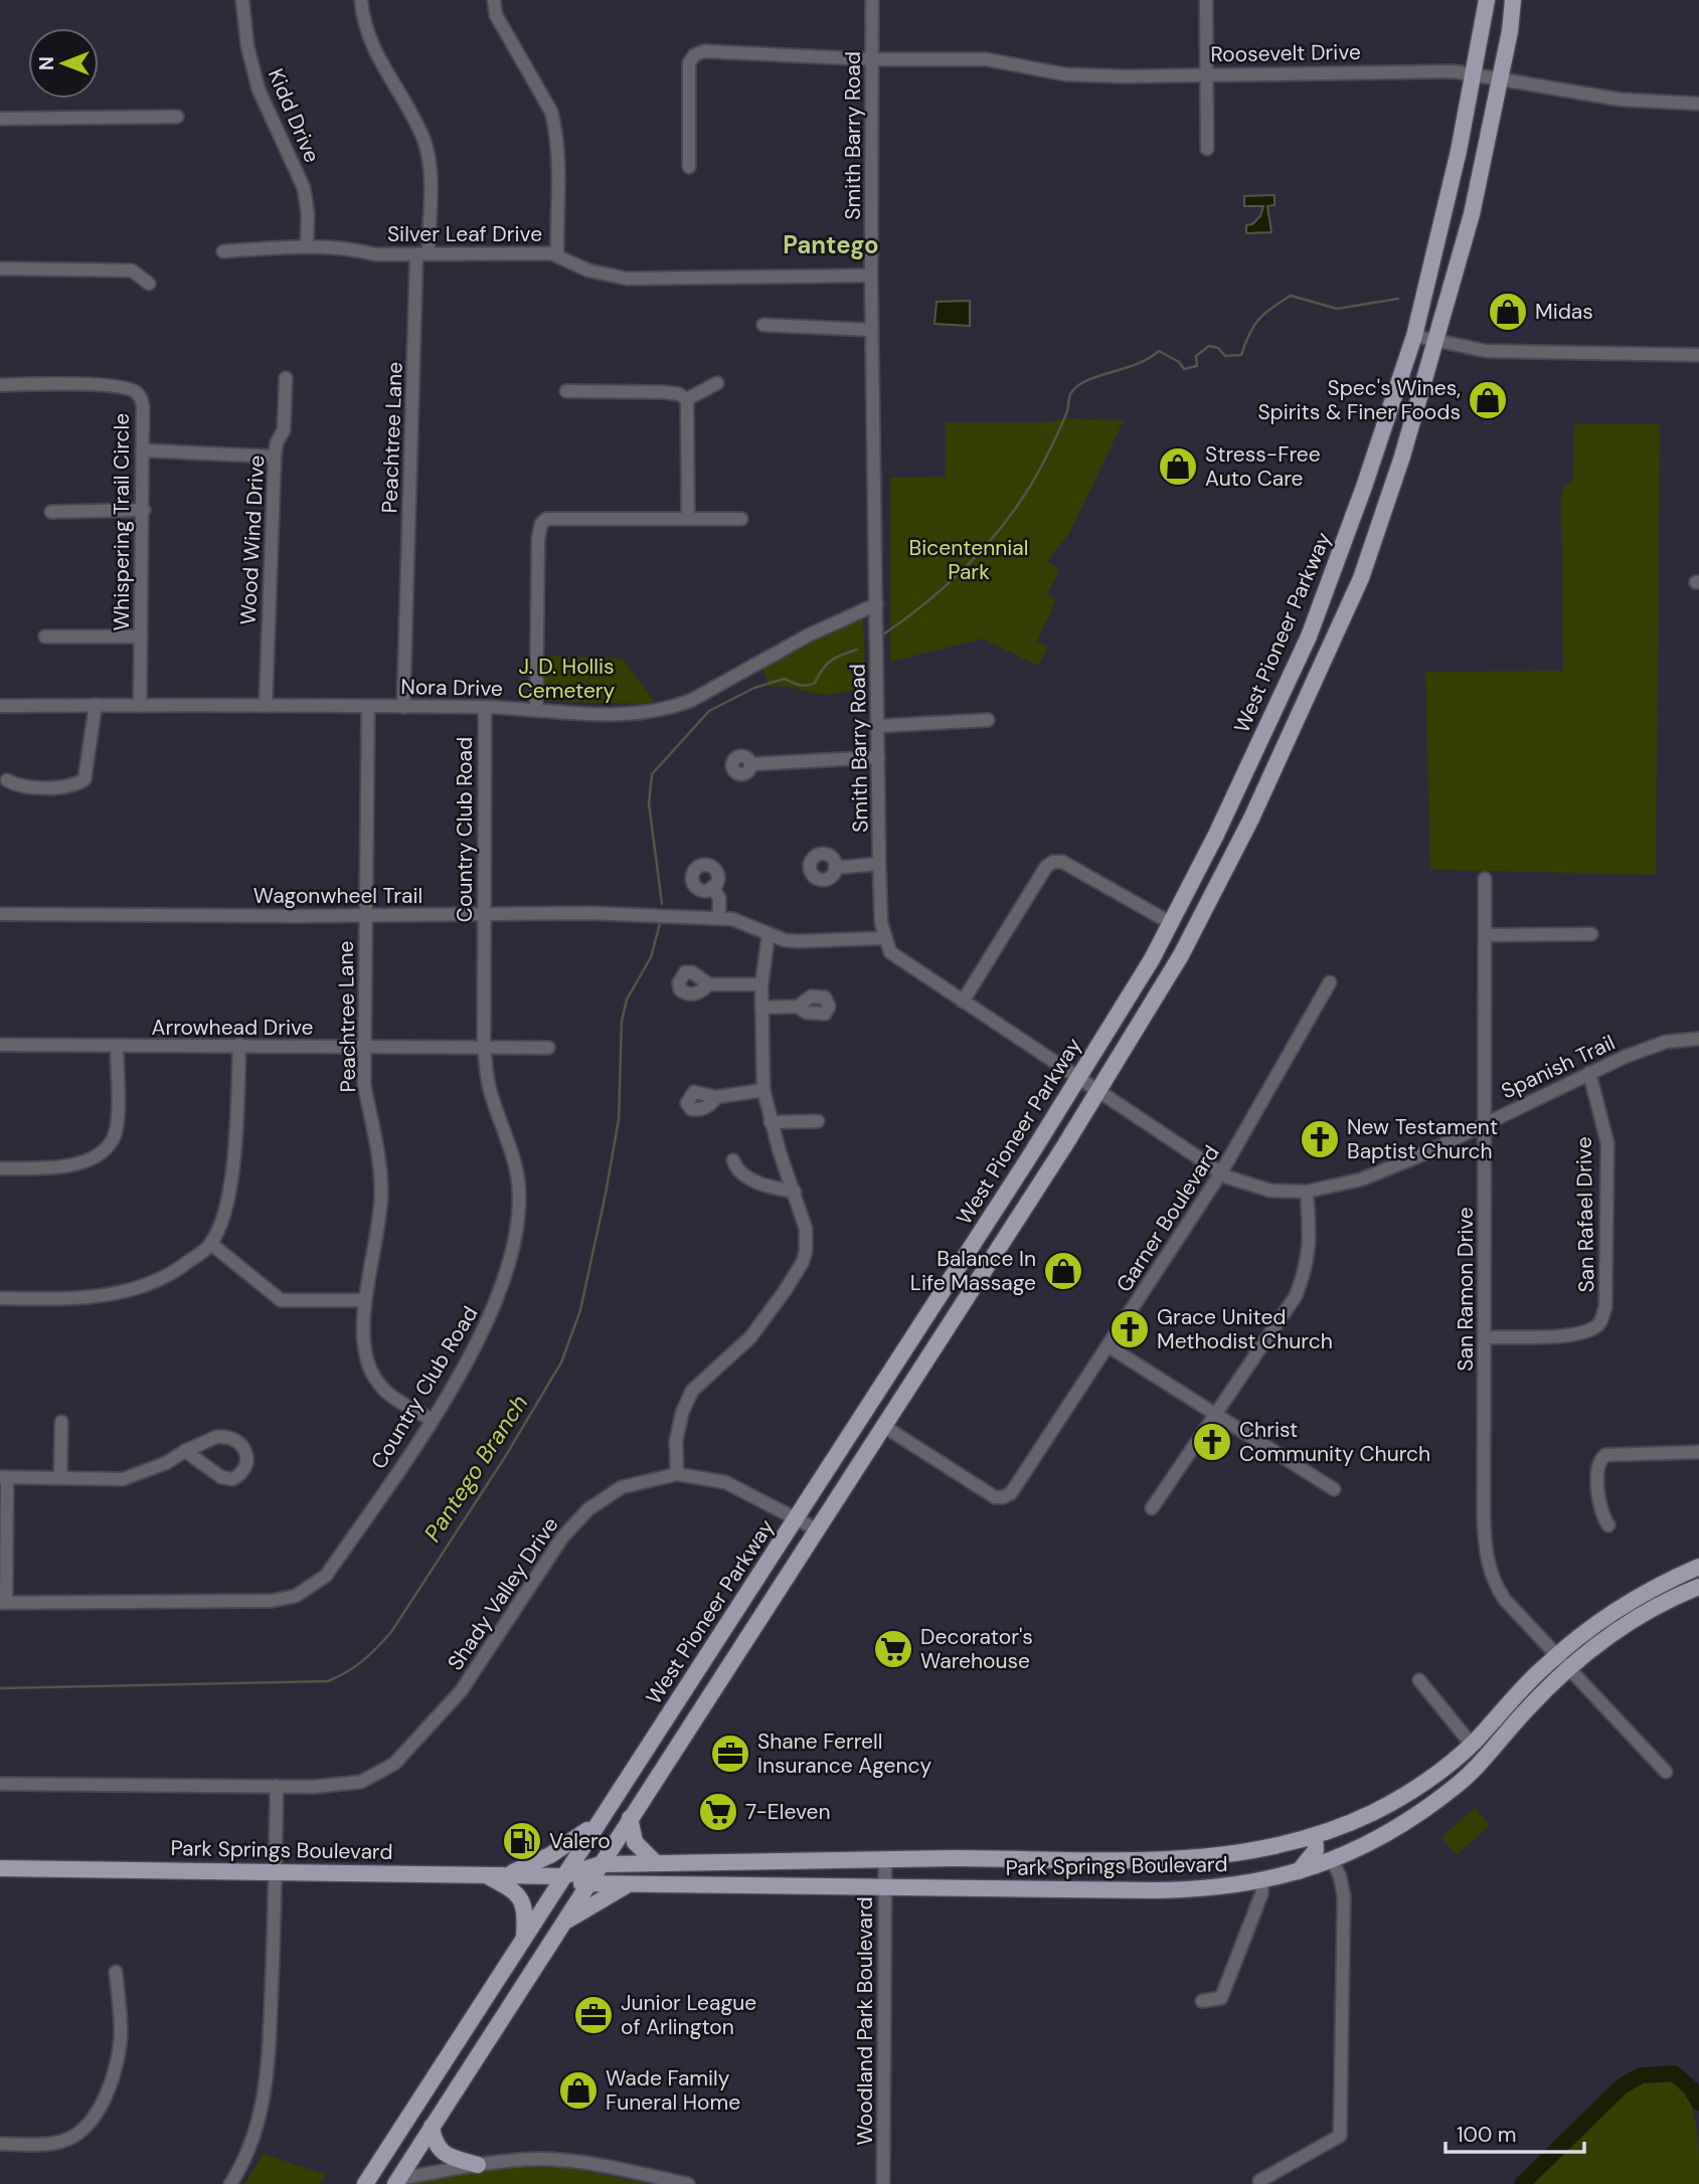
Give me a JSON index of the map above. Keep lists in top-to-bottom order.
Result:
{
  "streets": {
    "main road": ["West Pioneer Parkway", "Park Springs Boulevard"],
    "street": [
      "Roosevelt Drive",
      "Kidd Drive",
      "Smith Barry Road",
      "Silver Leaf Drive",
      "Peachtree Lane",
      "Whispering Trail Circle",
      "Wood Wind Drive",
      "Nora Drive",
      "Country Club Road",
      "Wagonwheel Trail",
      "Arrowhead Drive",
      "Spanish Trail",
      "San Rafael Drive",
      "Garner Boulevard",
      "San Ramon Drive",
      "Shady Valley Drive",
      "Woodland Park Boulevard"
    ]
  },
  "crossings": [
    ["Roosevelt Drive", "Smith Barry Road"],
    ["Roosevelt Drive", "West Pioneer Parkway"],
    ["Kidd Drive", "Silver Leaf Drive"],
    ["Smith Barry Road", "Silver Leaf Drive"],
    ["Smith Barry Road", "Nora Drive"],
    ["Smith Barry Road", "Wagonwheel Trail"],
    ["Silver Leaf Drive", "Peachtree Lane"],
    ["Peachtree Lane", "Nora Drive"],
    ["Peachtree Lane", "Country Club Road"],
    ["Peachtree Lane", "Wagonwheel Trail"],
    ["Peachtree Lane", "Arrowhead Drive"],
    ["Whispering Trail Circle", "Nora Drive"],
    ["Wood Wind Drive", "Nora Drive"],
    ["West Pioneer Parkway", "Garner Boulevard"],
    ["West Pioneer Parkway", "Shady Valley Drive"],
    ["West Pioneer Parkway", "Park Springs Boulevard"],
    ["Nora Drive", "Country Club Road"],
    ["Country Club Road", "Wagonwheel Trail"],
    ["Country Club Road", "Arrowhead Drive"],
    ["Spanish Trail", "San Rafael Drive"],
    ["Spanish Trail", "San Ramon Drive"],
    ["San Rafael Drive", "San Ramon Drive"],
    ["San Ramon Drive", "Park Springs Boulevard"],
    ["Park Springs Boulevard", "Woodland Park Boulevard"]
  ],
  "districts": ["Pantego"],
  "water": ["Pantego Branch"],
  "parks": ["Bicentennial Park", "J. D. Hollis Cemetery"],
  "places": {
    "shop": [
      "Midas",
      "Spec's Wines, Spirits & Finer Foods",
      "Stress-Free Auto Care",
      "Balance In Life Massage",
      "Wade Family Funeral Home"
    ],
    "church": ["New Testament Baptist Church", "Grace United Methodist Church", "Christ Community Church"],
    "supermarket": ["Decorator's Warehouse", "7-Eleven"],
    "office": ["Shane Ferrell Insurance Agency", "Junior League of Arlington"],
    "fuel station": ["Valero"]
  },
  "scale_bar": "100 m",
  "north": "left"
}
